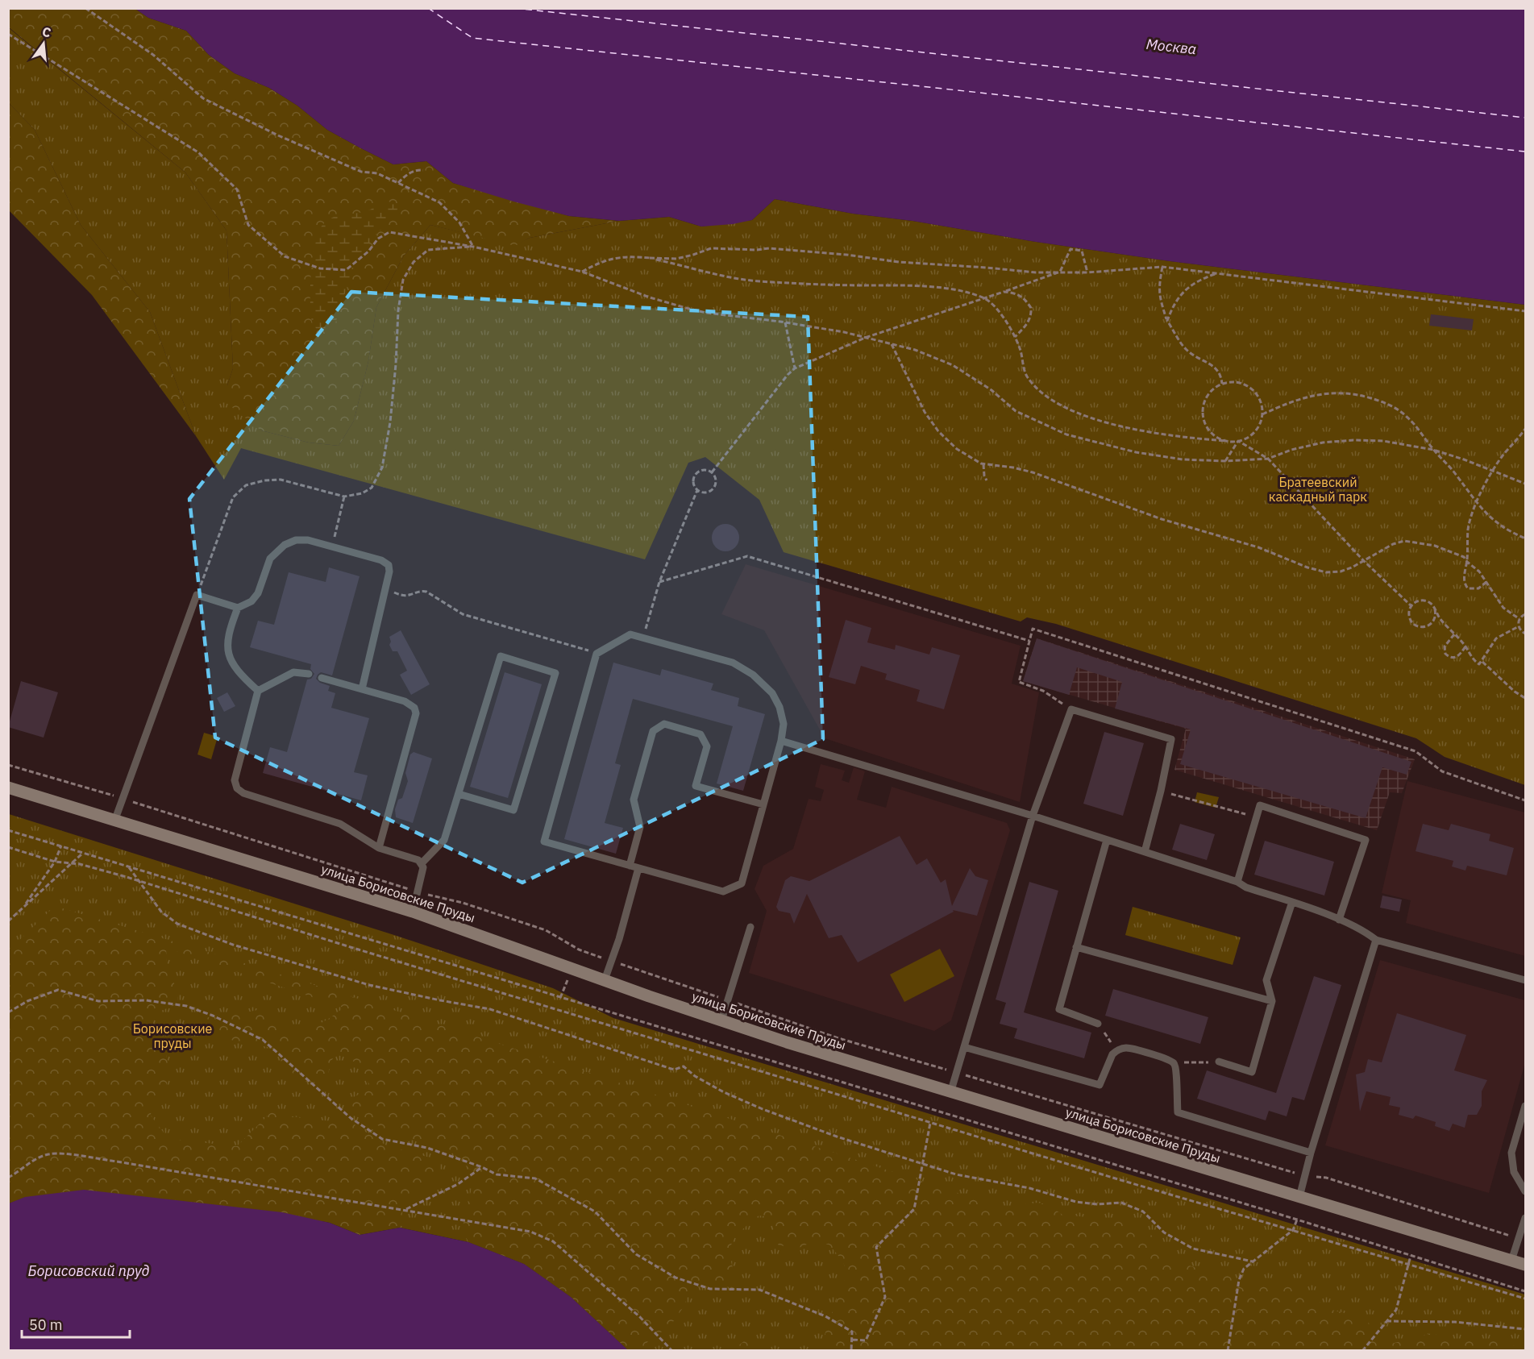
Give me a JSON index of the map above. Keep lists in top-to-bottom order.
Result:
{
  "streets": {
    "main road": ["улица Борисовские Пруды"]
  },
  "water": ["Москва", "Борисовский пруд"],
  "parks": ["Братеевский каскадный парк", "Борисовские пруды"],
  "scale_bar": "50 m",
  "north": "top"
}
